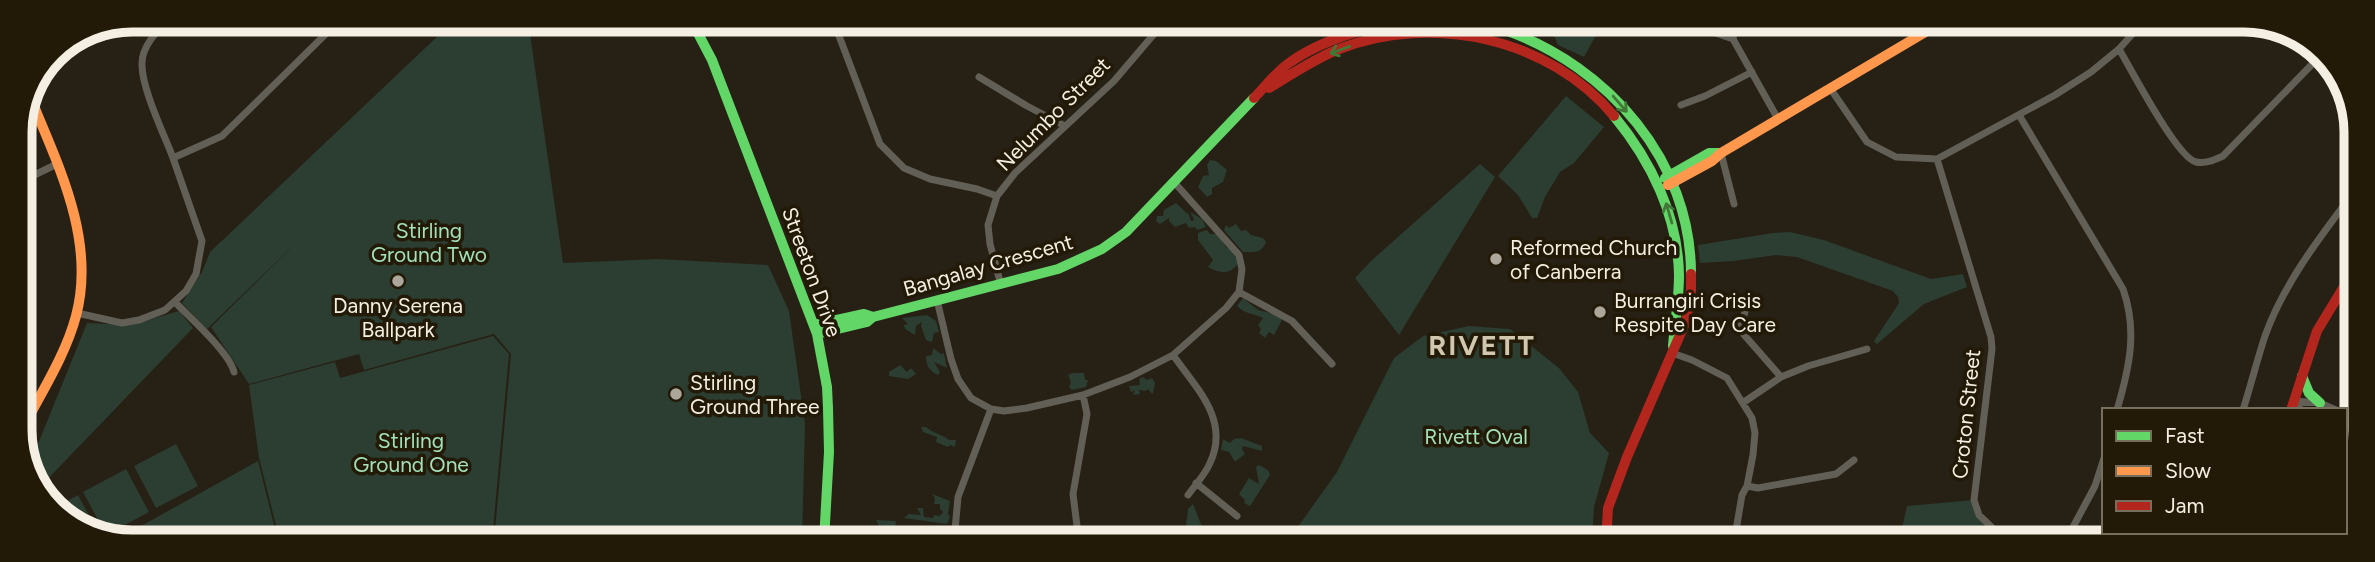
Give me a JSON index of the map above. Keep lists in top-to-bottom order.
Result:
{
  "streets": {
    "street": [
      "Nelumbo Street",
      "Bangalay Crescent",
      "Streeton Drive",
      "Croton Street"
    ]
  },
  "crossings": [
    ["Nelumbo Street", "Bangalay Crescent"],
    ["Bangalay Crescent", "Streeton Drive"]
  ],
  "districts": ["RIVETT"],
  "parks": ["Stirling Ground Two", "Rivett Oval", "Stirling Ground One"],
  "places": [
    "Reformed Church of Canberra",
    "Danny Serena Ballpark",
    "Burrangiri Crisis Respite Day Care",
    "Stirling Ground Three"
  ],
  "legend": ["Fast", "Slow", "Jam"]
}
